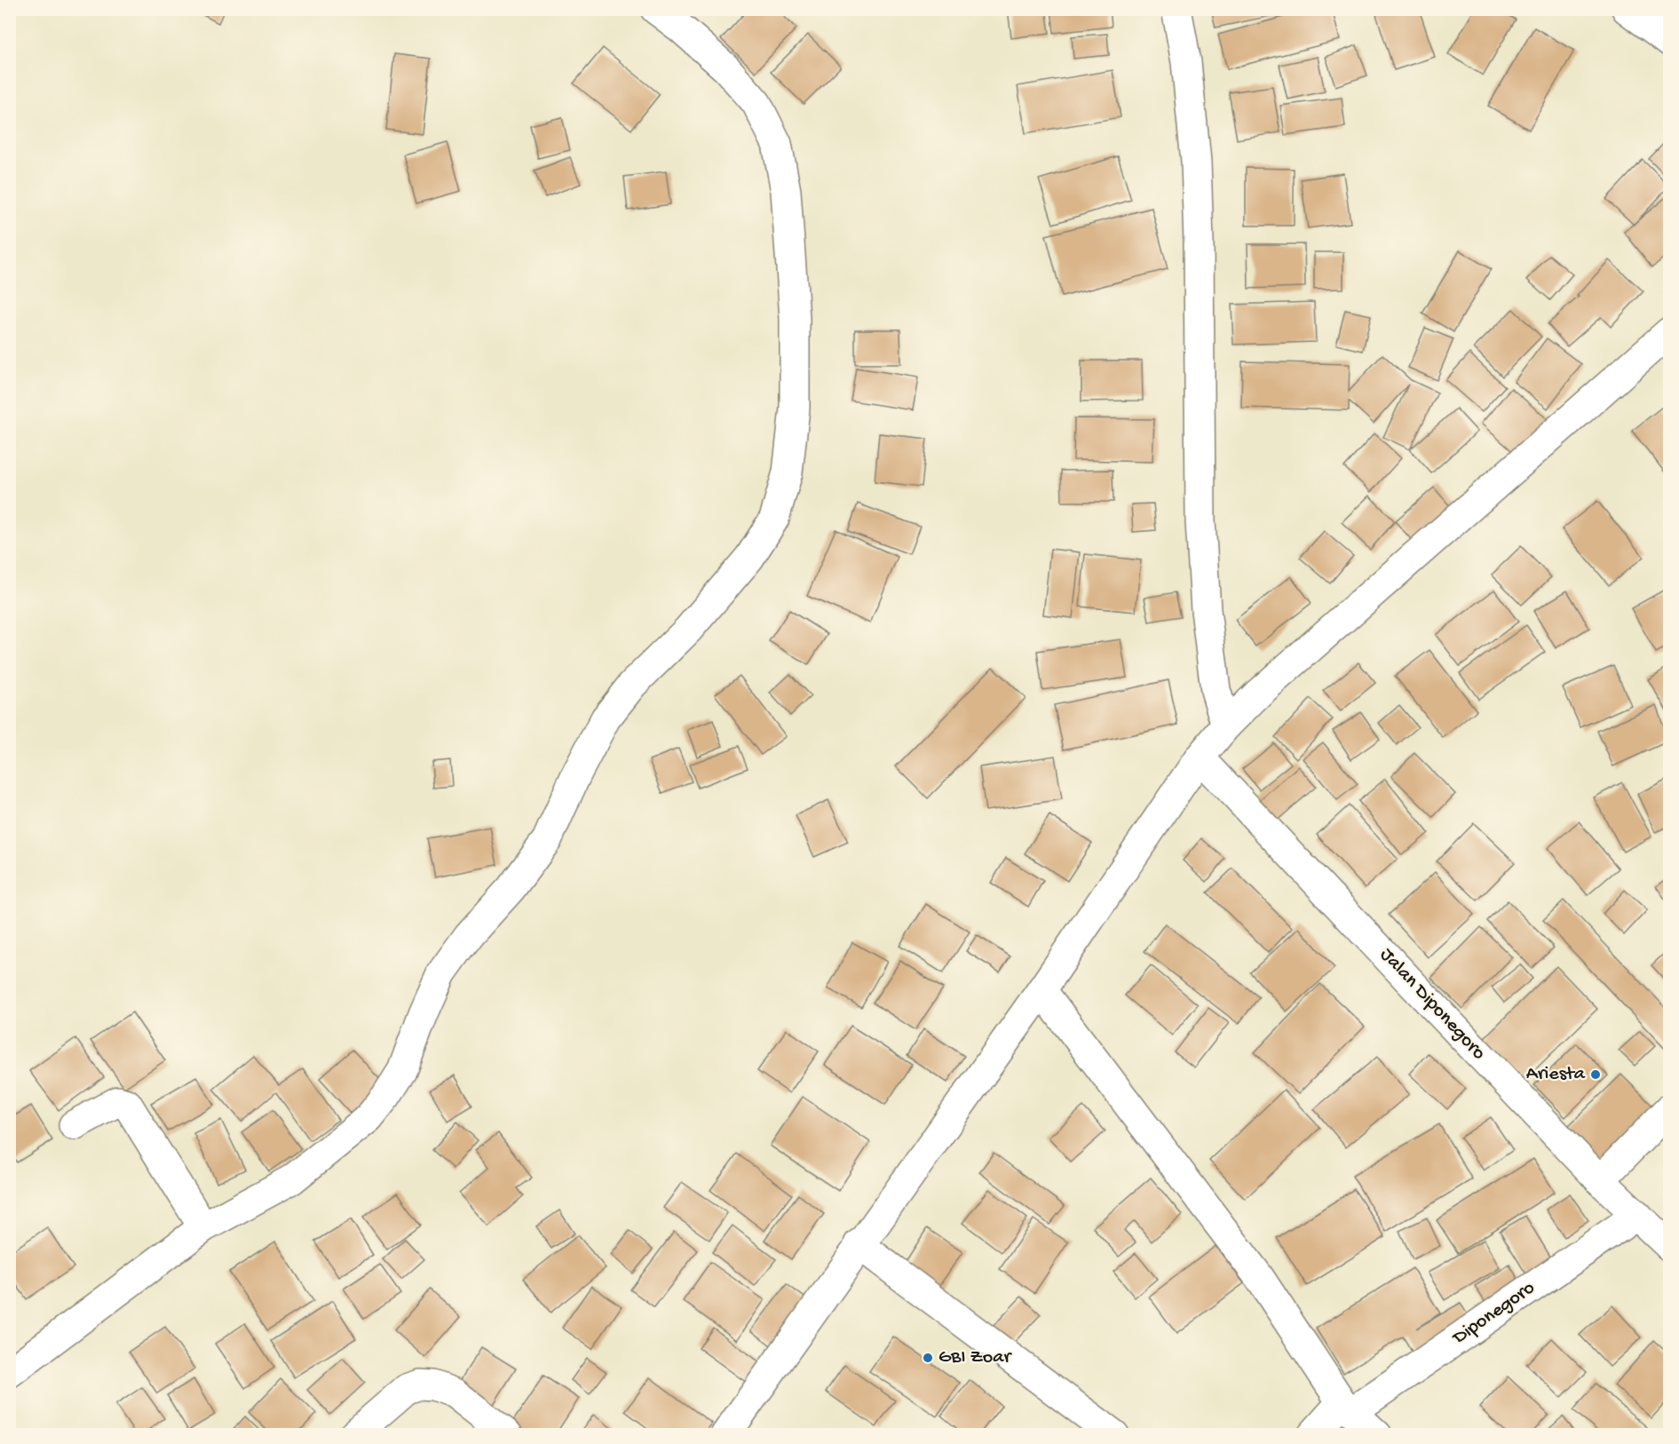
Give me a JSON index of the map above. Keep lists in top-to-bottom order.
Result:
{
  "streets": {
    "street": ["Jalan Diponegoro", "Diponegoro"]
  },
  "crossings": [
    ["Jalan Diponegoro", "Diponegoro"]
  ],
  "places": ["Ariesta", "GBI Zoar"]
}
